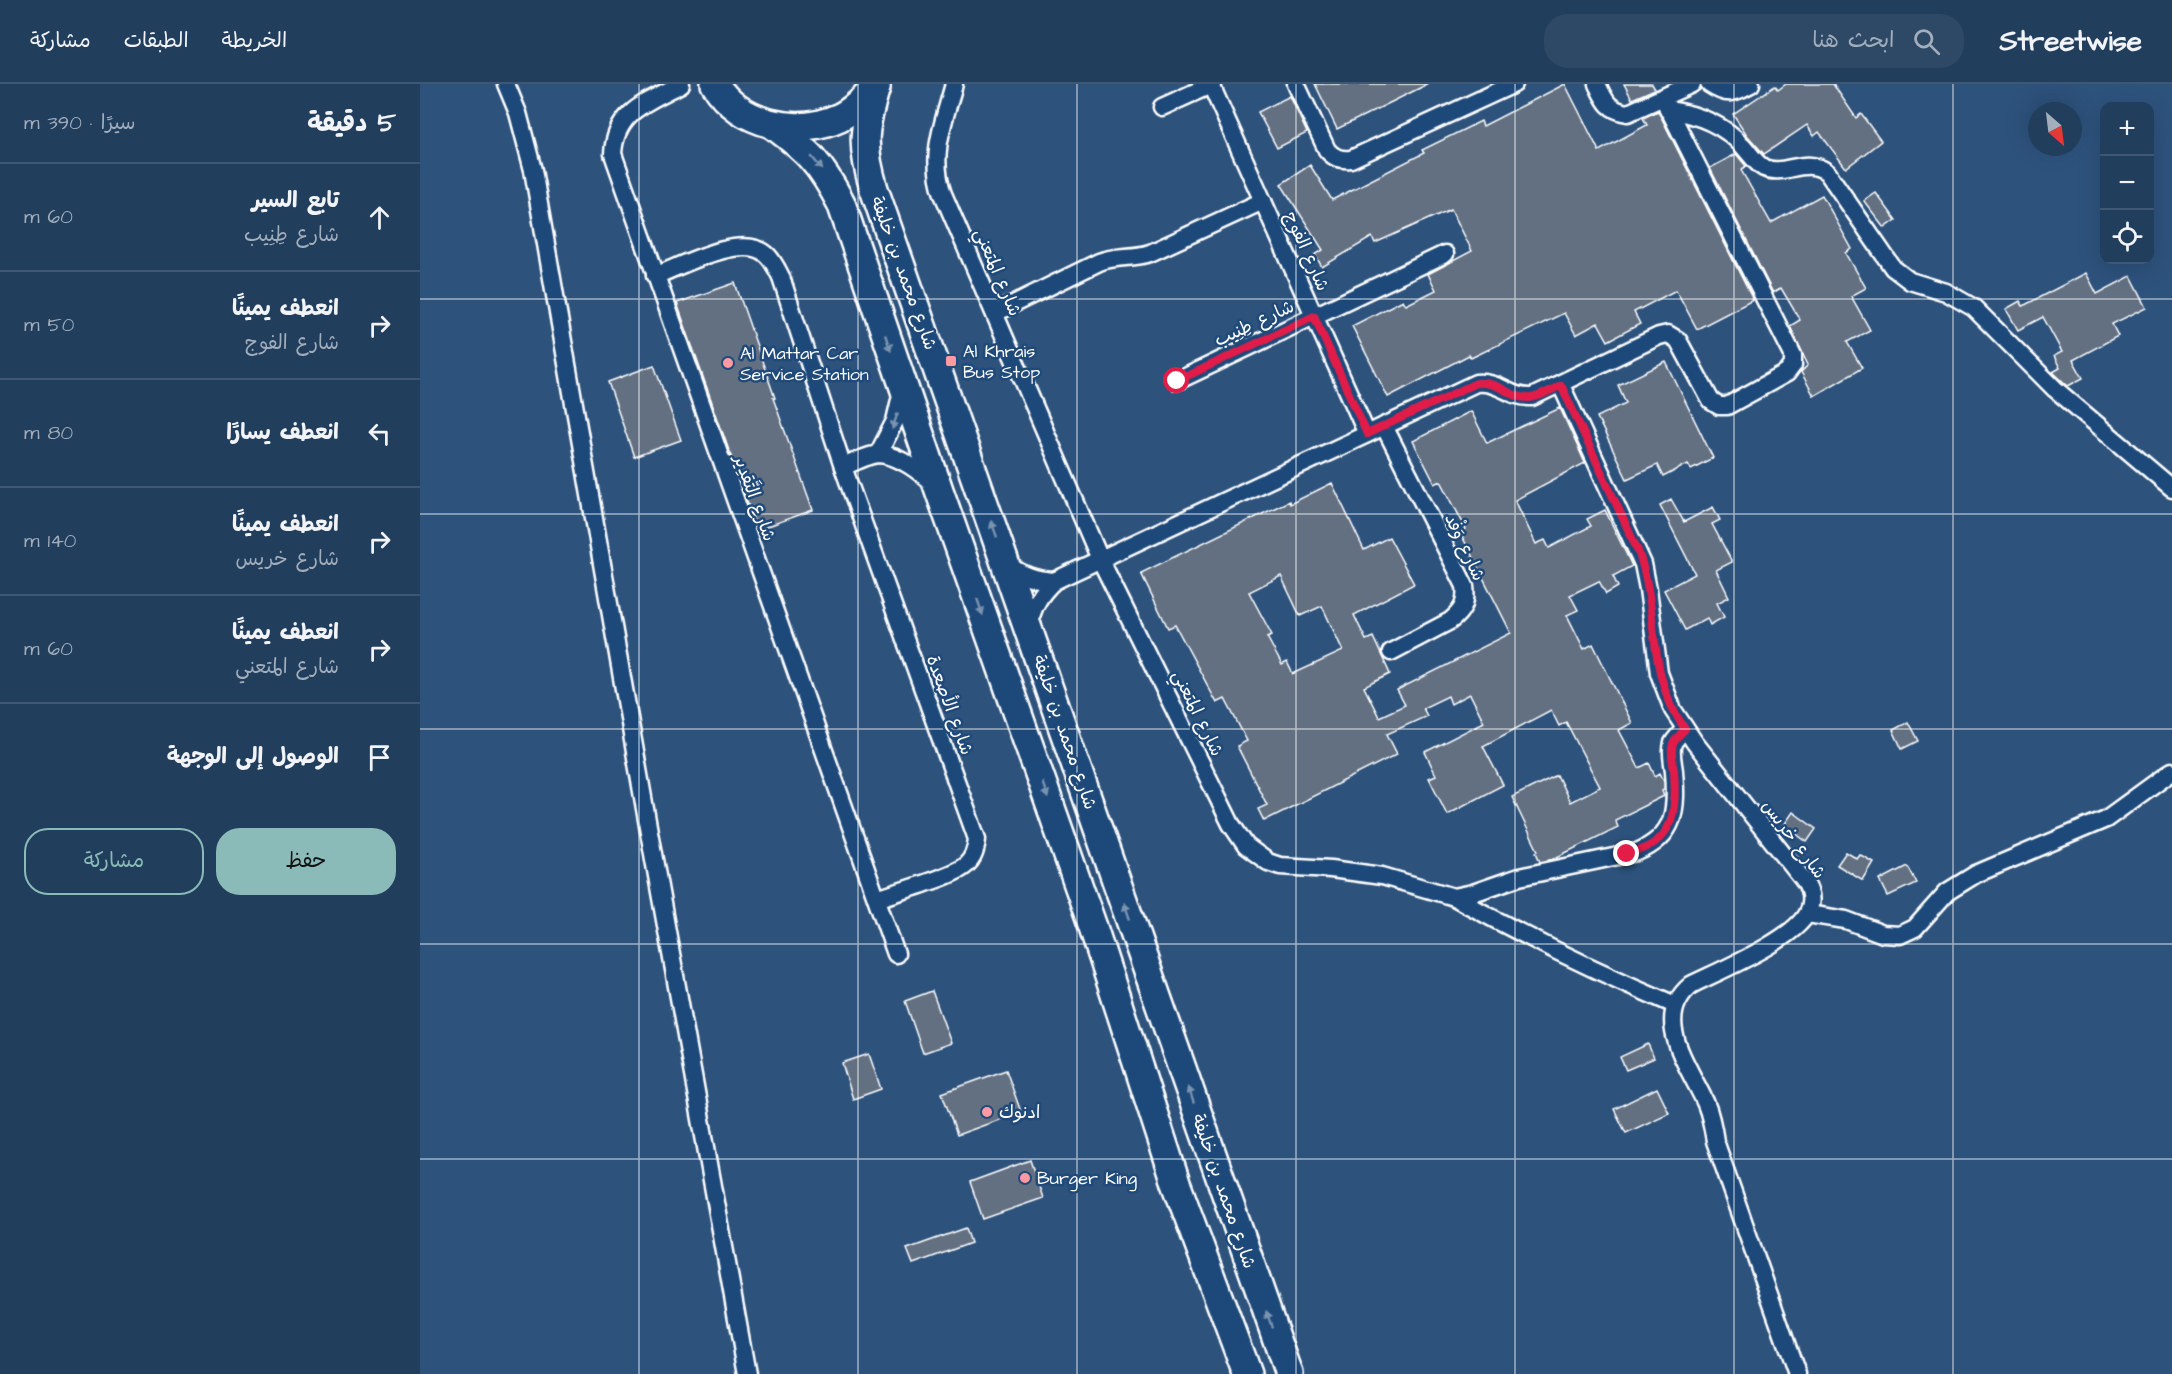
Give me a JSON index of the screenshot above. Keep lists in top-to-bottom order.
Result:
{
  "streets": {
    "highway": ["شارع محمد بن خليفة"],
    "street": [
      "شارع الفوج",
      "شارع المتعني",
      "شارع طِنِيب",
      "شارع التَّقدِير",
      "شارع وَفْد",
      "شارع الأصعدة",
      "شارع خريس"
    ]
  },
  "crossings": [
    ["شارع الفوج", "شارع طِنِيب"],
    ["شارع التَّقدِير", "شارع الأصعدة"]
  ],
  "places": {
    "transit": ["Al Khrais Bus Stop"],
    "other": ["Al Mattar Car Service Station", "ادنوك", "Burger King"]
  },
  "north": "bottom right",
  "page": {
    "header": "Streetwise",
    "search": "ابحث هنا",
    "nav": ["الخريطة", "الطبقات", "مشاركة"],
    "heading": ["5 دقيقة", "سيرًا · 390 m"],
    "map_buttons": ["+", "−"],
    "list": [
      ["تابع السير", "شارع طِنِيب", "60 m"],
      ["انعطف يمينًا", "شارع الفوج", "50 m"],
      ["انعطف يسارًا", "80 m"],
      ["انعطف يمينًا", "شارع خريس", "140 m"],
      ["انعطف يمينًا", "شارع المتعني", "60 m"],
      "الوصول إلى الوجهة"
    ],
    "buttons": ["حفظ", "مشاركة"]
  }
}
